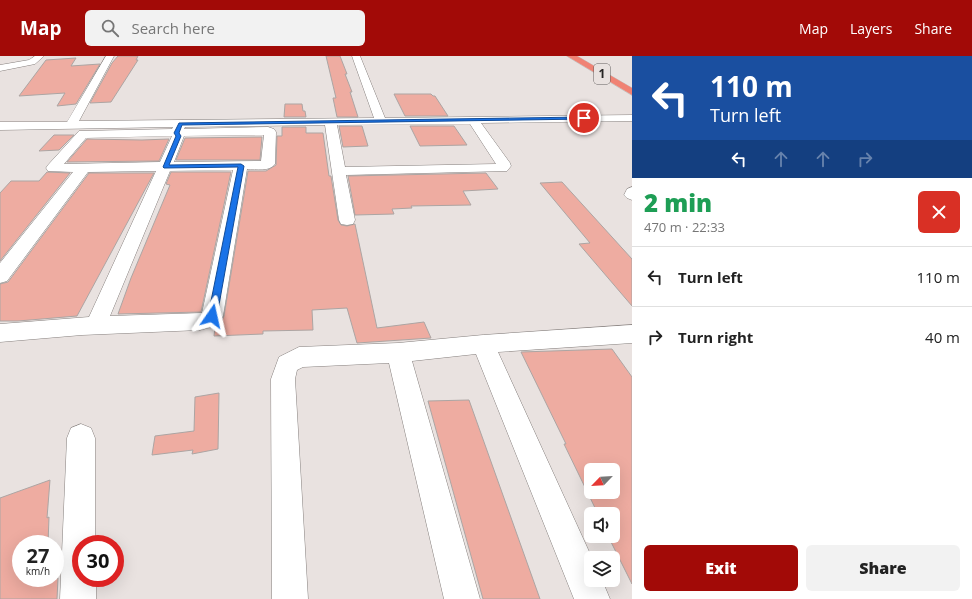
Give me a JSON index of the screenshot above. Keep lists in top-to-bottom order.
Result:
{
  "streets": {
    "highway": ["1"]
  },
  "north": "bottom left",
  "page": {
    "header": "Map",
    "search": "Search here",
    "nav": ["Map", "Layers", "Share"],
    "turn": ["110 m", "Turn left"],
    "heading": ["2 min", "470 m · 22:33"],
    "list": [
      {
        "name": "Turn left",
        "value": "110 m"
      },
      {
        "name": "Turn right",
        "value": "40 m"
      }
    ],
    "speed": "27 km/h",
    "limit": "30",
    "buttons": ["Exit", "Share"]
  }
}
